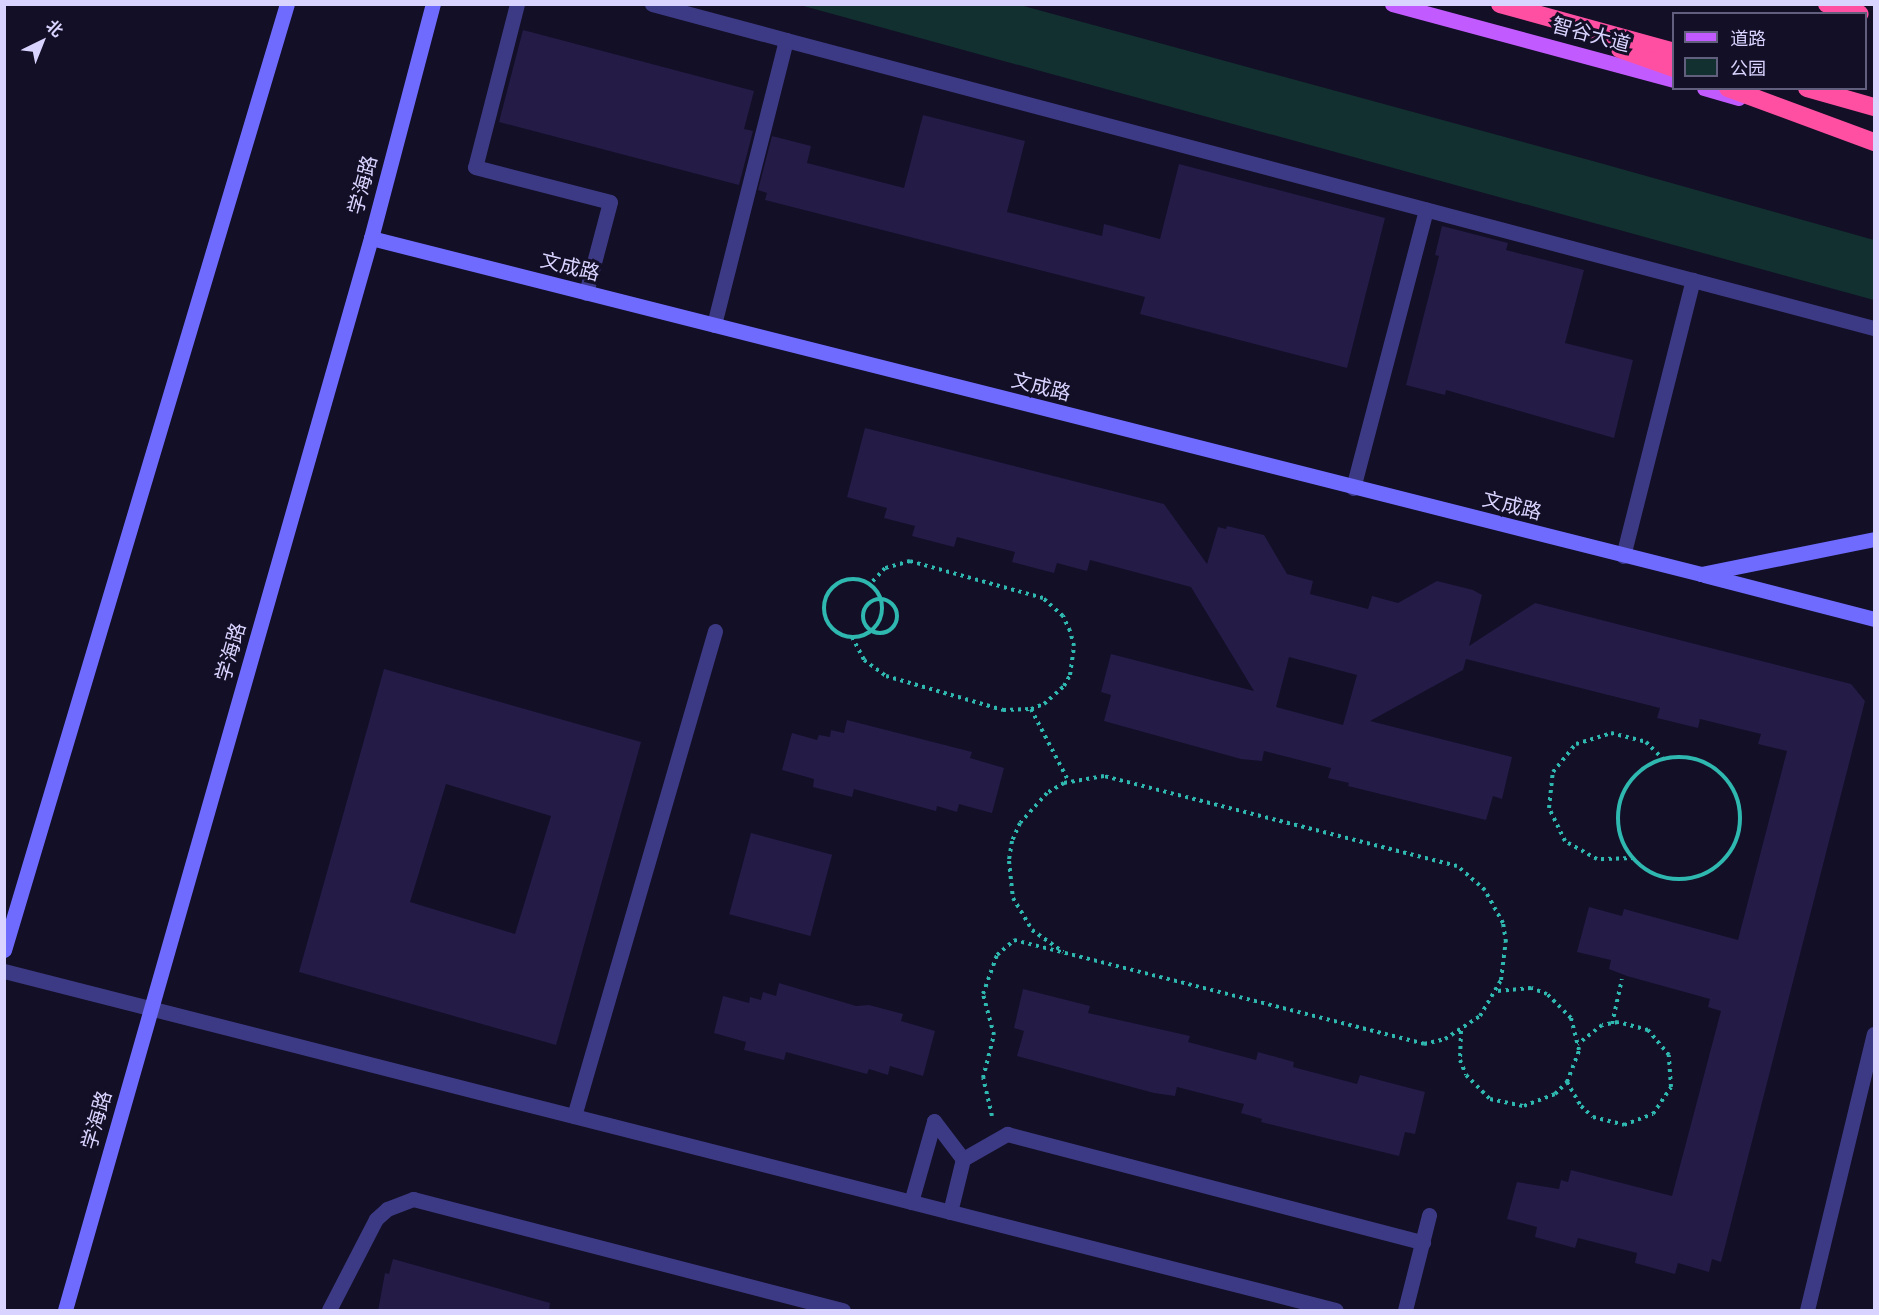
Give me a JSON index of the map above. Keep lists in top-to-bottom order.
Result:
{
  "streets": {
    "highway": ["智谷大道"],
    "main road": ["学海路", "文成路"]
  },
  "crossings": [
    ["学海路", "文成路"]
  ],
  "legend": ["道路", "公园"],
  "north": "top right"
}
